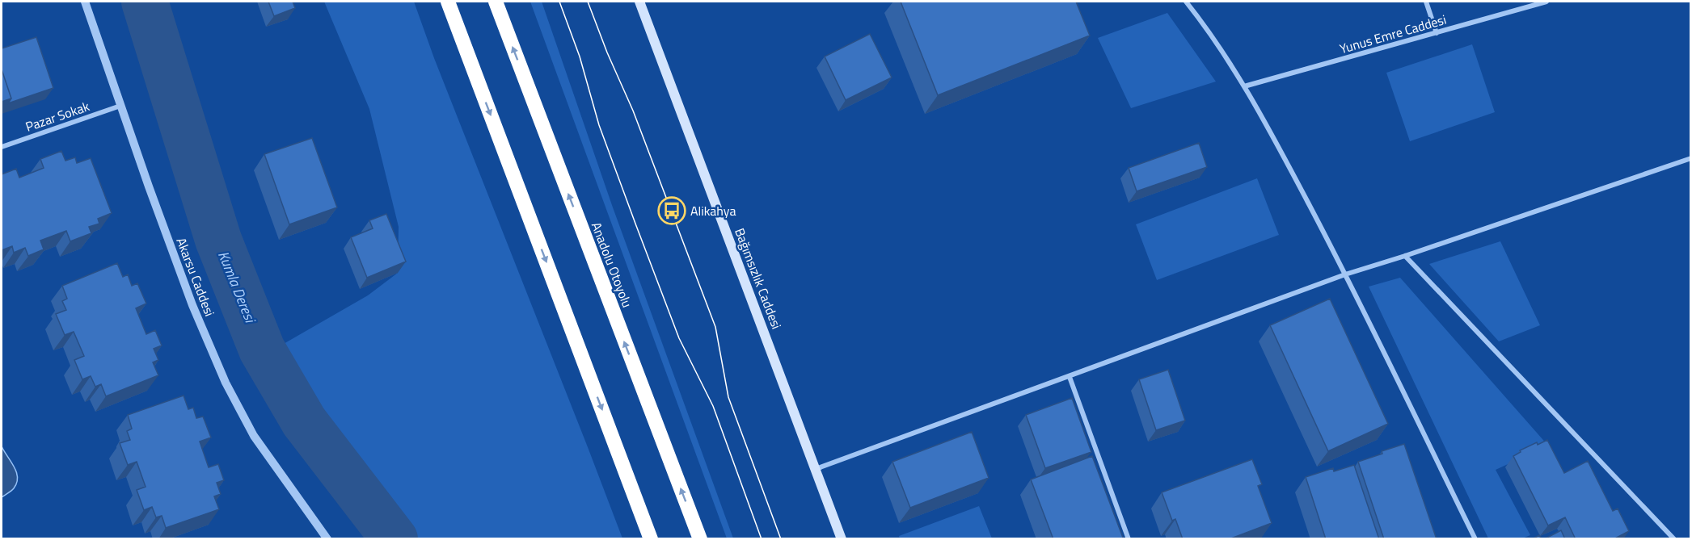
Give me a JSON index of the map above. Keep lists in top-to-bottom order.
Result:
{
  "streets": {
    "highway": ["Anadolu Otoyolu"],
    "main road": ["Bağımsızlık Caddesi"],
    "street": ["Yunus Emre Caddesi", "Pazar Sokak", "Akarsu Caddesi"]
  },
  "crossings": [
    ["Pazar Sokak", "Akarsu Caddesi"]
  ],
  "water": ["Kumla Deresi"],
  "places": {
    "bus stop": ["Alikahya"]
  }
}
